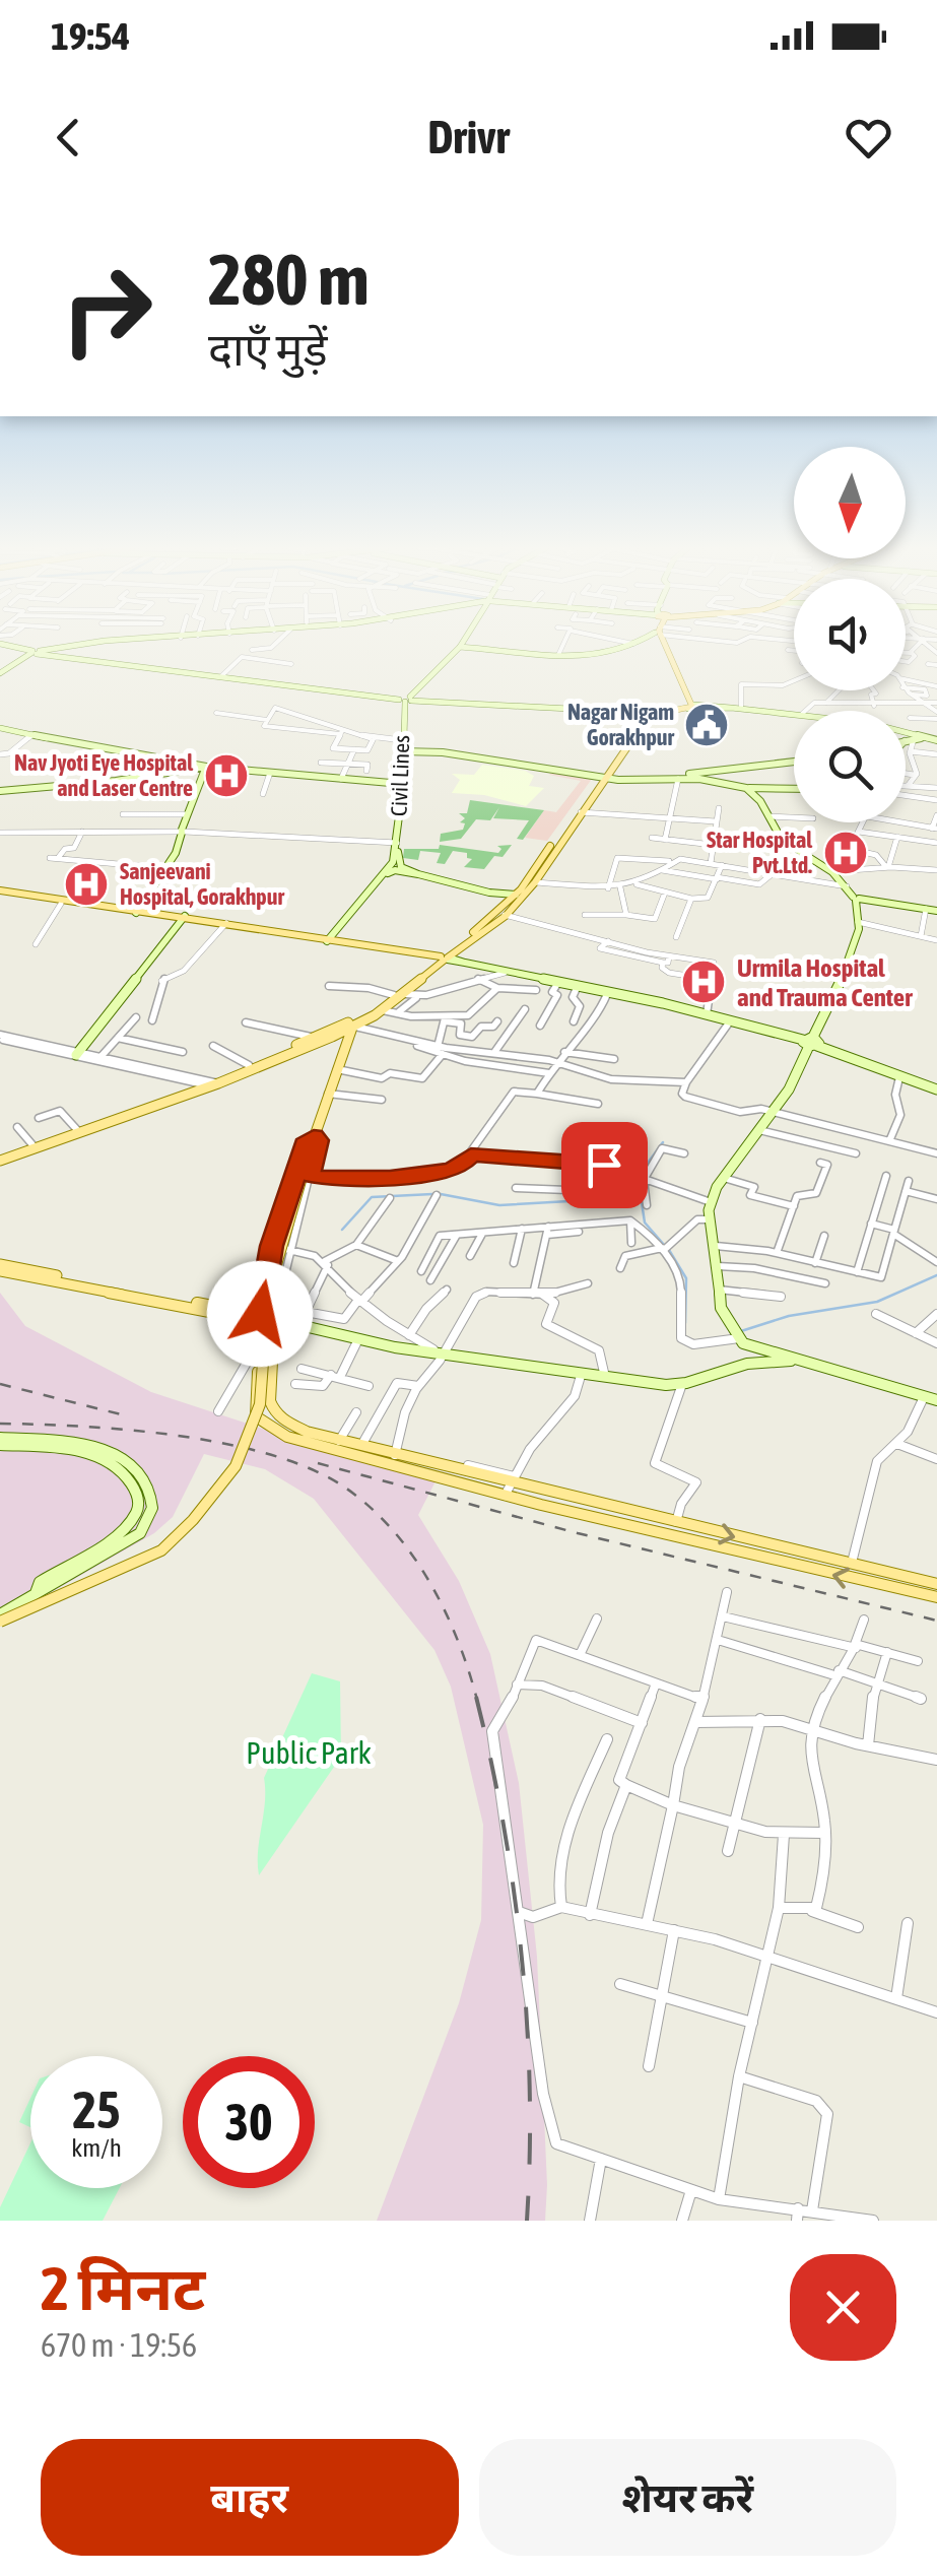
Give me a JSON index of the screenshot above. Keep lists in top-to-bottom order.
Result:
{
  "streets": {
    "main road": ["Civil Lines"]
  },
  "parks": ["Public Park"],
  "places": {
    "public building": ["Nagar Nigam Gorakhpur"],
    "hospital": [
      "Nav Jyoti Eye Hospital and Laser Centre",
      "Star Hospital Pvt.Ltd.",
      "Sanjeevani Hospital, Gorakhpur",
      "Urmila Hospital and Trauma Center"
    ]
  },
  "north": "bottom",
  "page": {
    "status": "19:54",
    "header": "Drivr",
    "turn": ["280 m", "दाएँ मुड़ें"],
    "speed": "25 km/h",
    "limit": "30",
    "heading": ["2 मिनट", "670 m · 19:56"],
    "buttons": ["बाहर", "शेयर करें"]
  }
}
